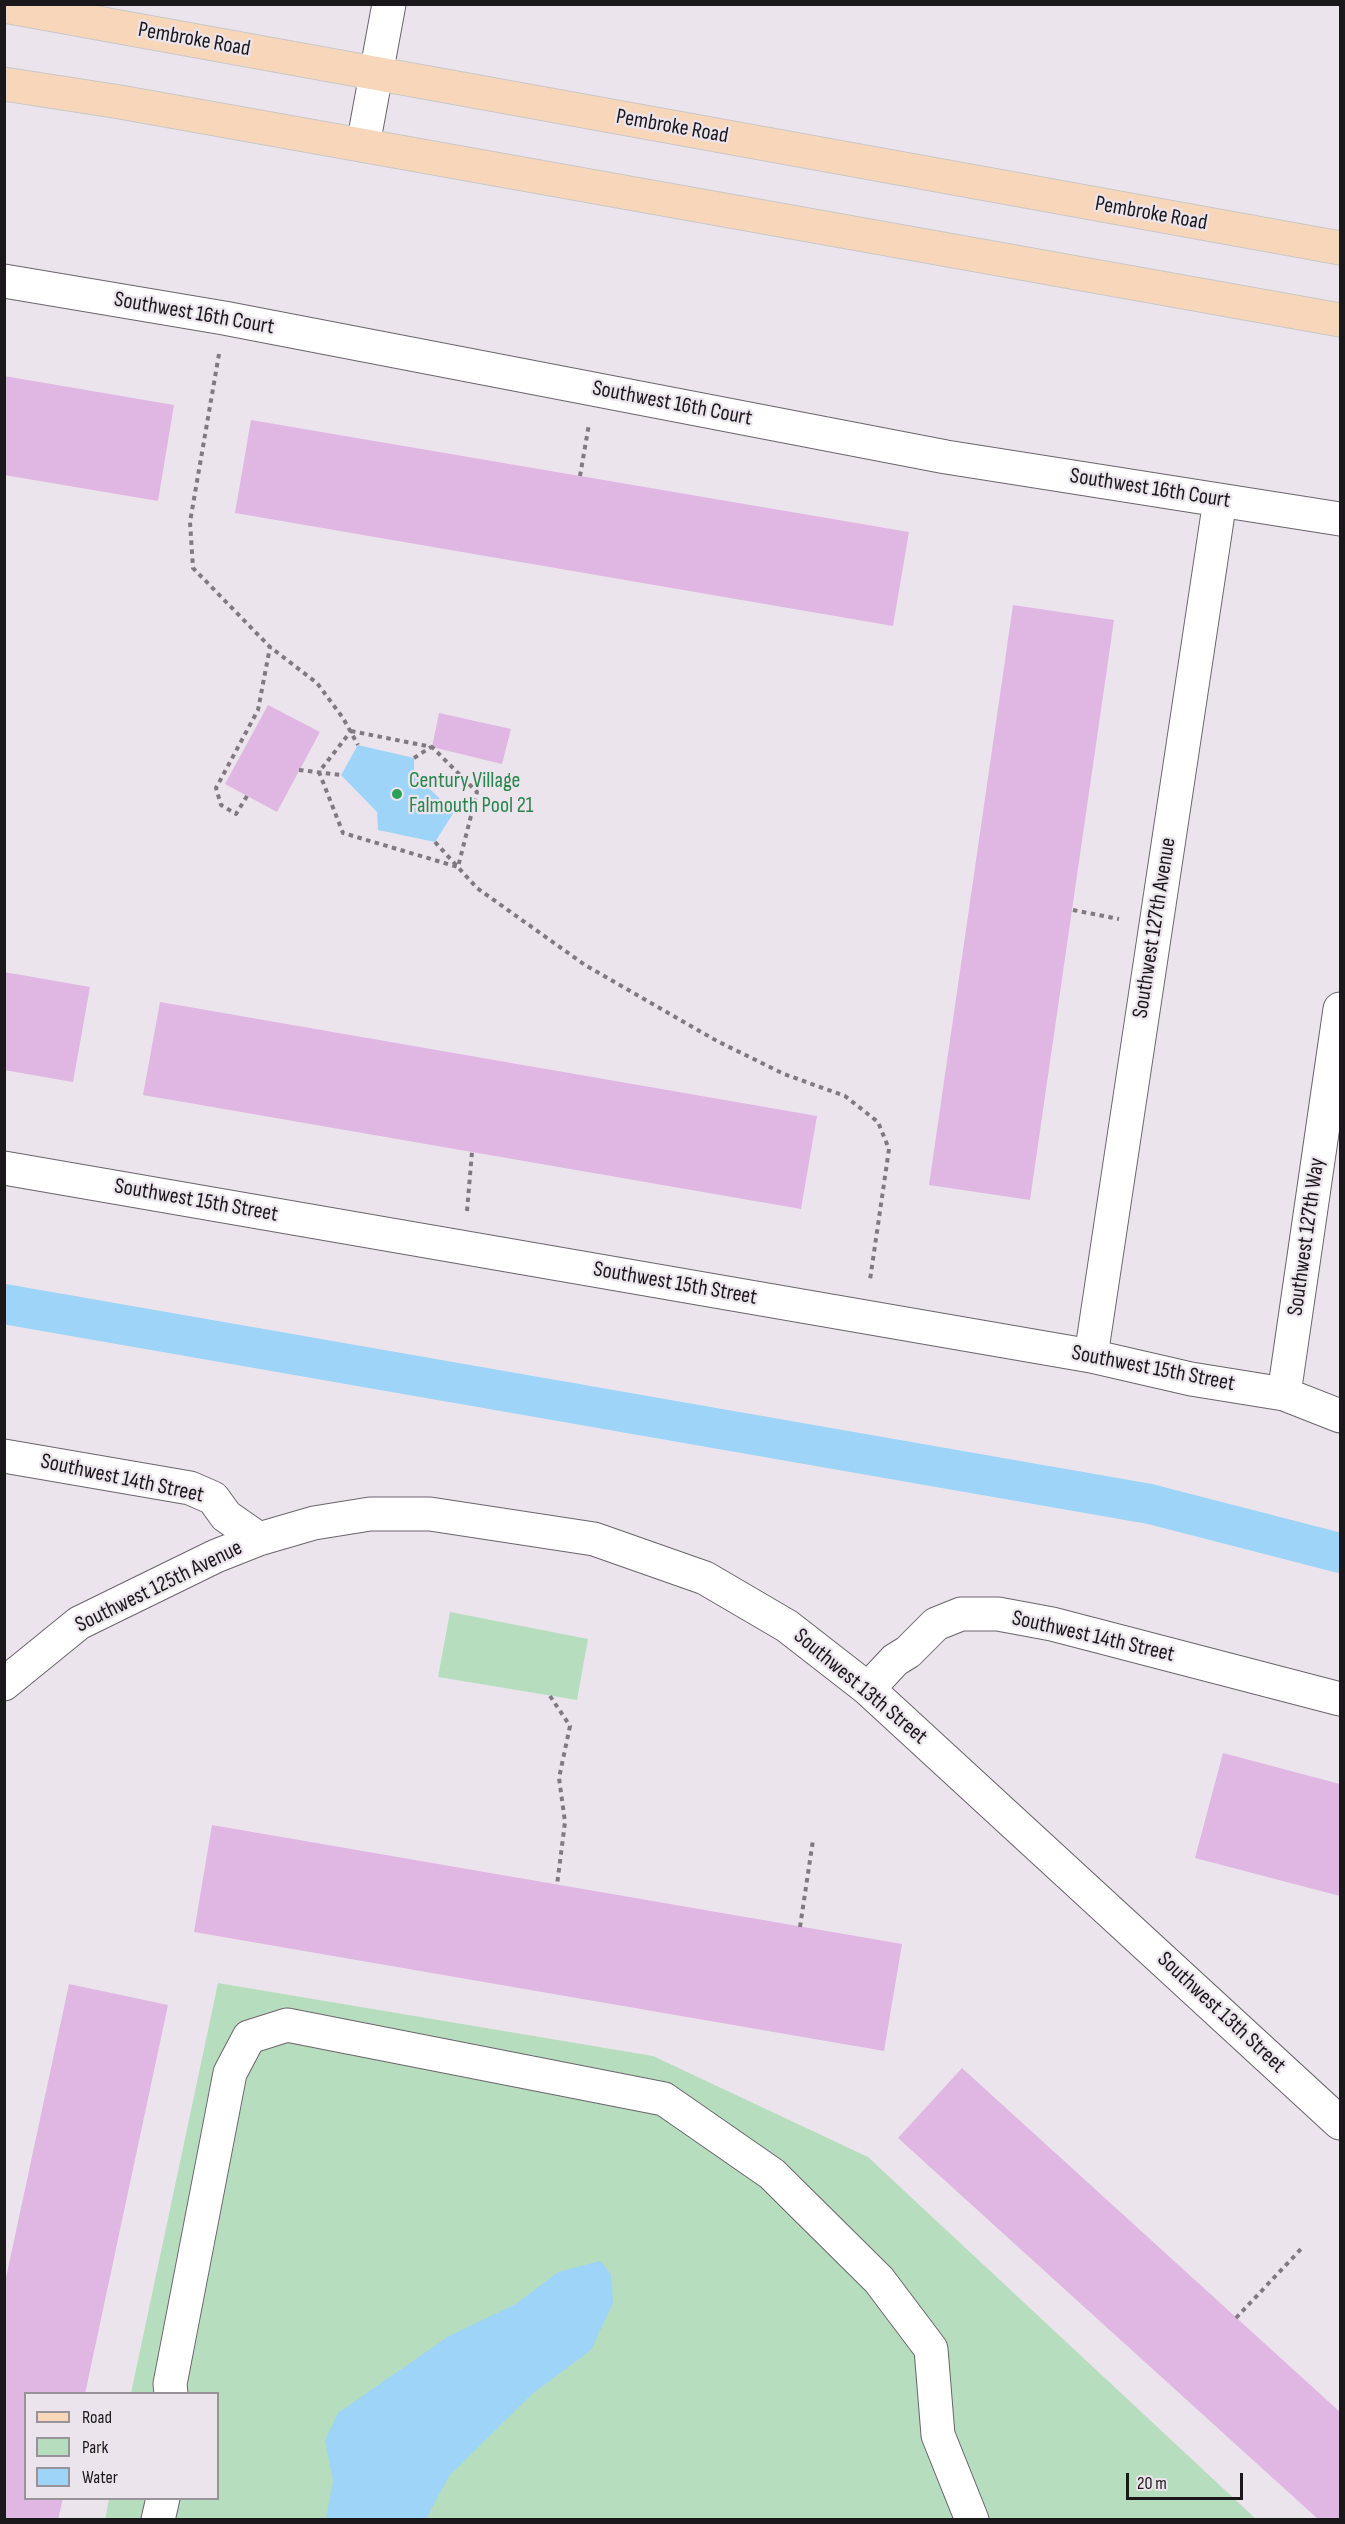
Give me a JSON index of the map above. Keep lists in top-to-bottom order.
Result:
{
  "streets": {
    "main road": ["Pembroke Road"],
    "street": [
      "Southwest 16th Court",
      "Southwest 127th Avenue",
      "Southwest 15th Street",
      "Southwest 127th Way",
      "Southwest 14th Street",
      "Southwest 125th Avenue",
      "Southwest 13th Street"
    ]
  },
  "crossings": [
    ["Southwest 16th Court", "Southwest 127th Avenue"],
    ["Southwest 127th Avenue", "Southwest 15th Street"],
    ["Southwest 15th Street", "Southwest 127th Way"],
    ["Southwest 14th Street", "Southwest 125th Avenue"],
    ["Southwest 14th Street", "Southwest 13th Street"],
    ["Southwest 125th Avenue", "Southwest 13th Street"]
  ],
  "places": ["Century Village Falmouth Pool 21"],
  "legend": ["Road", "Park", "Water"],
  "scale_bar": "20 m"
}
